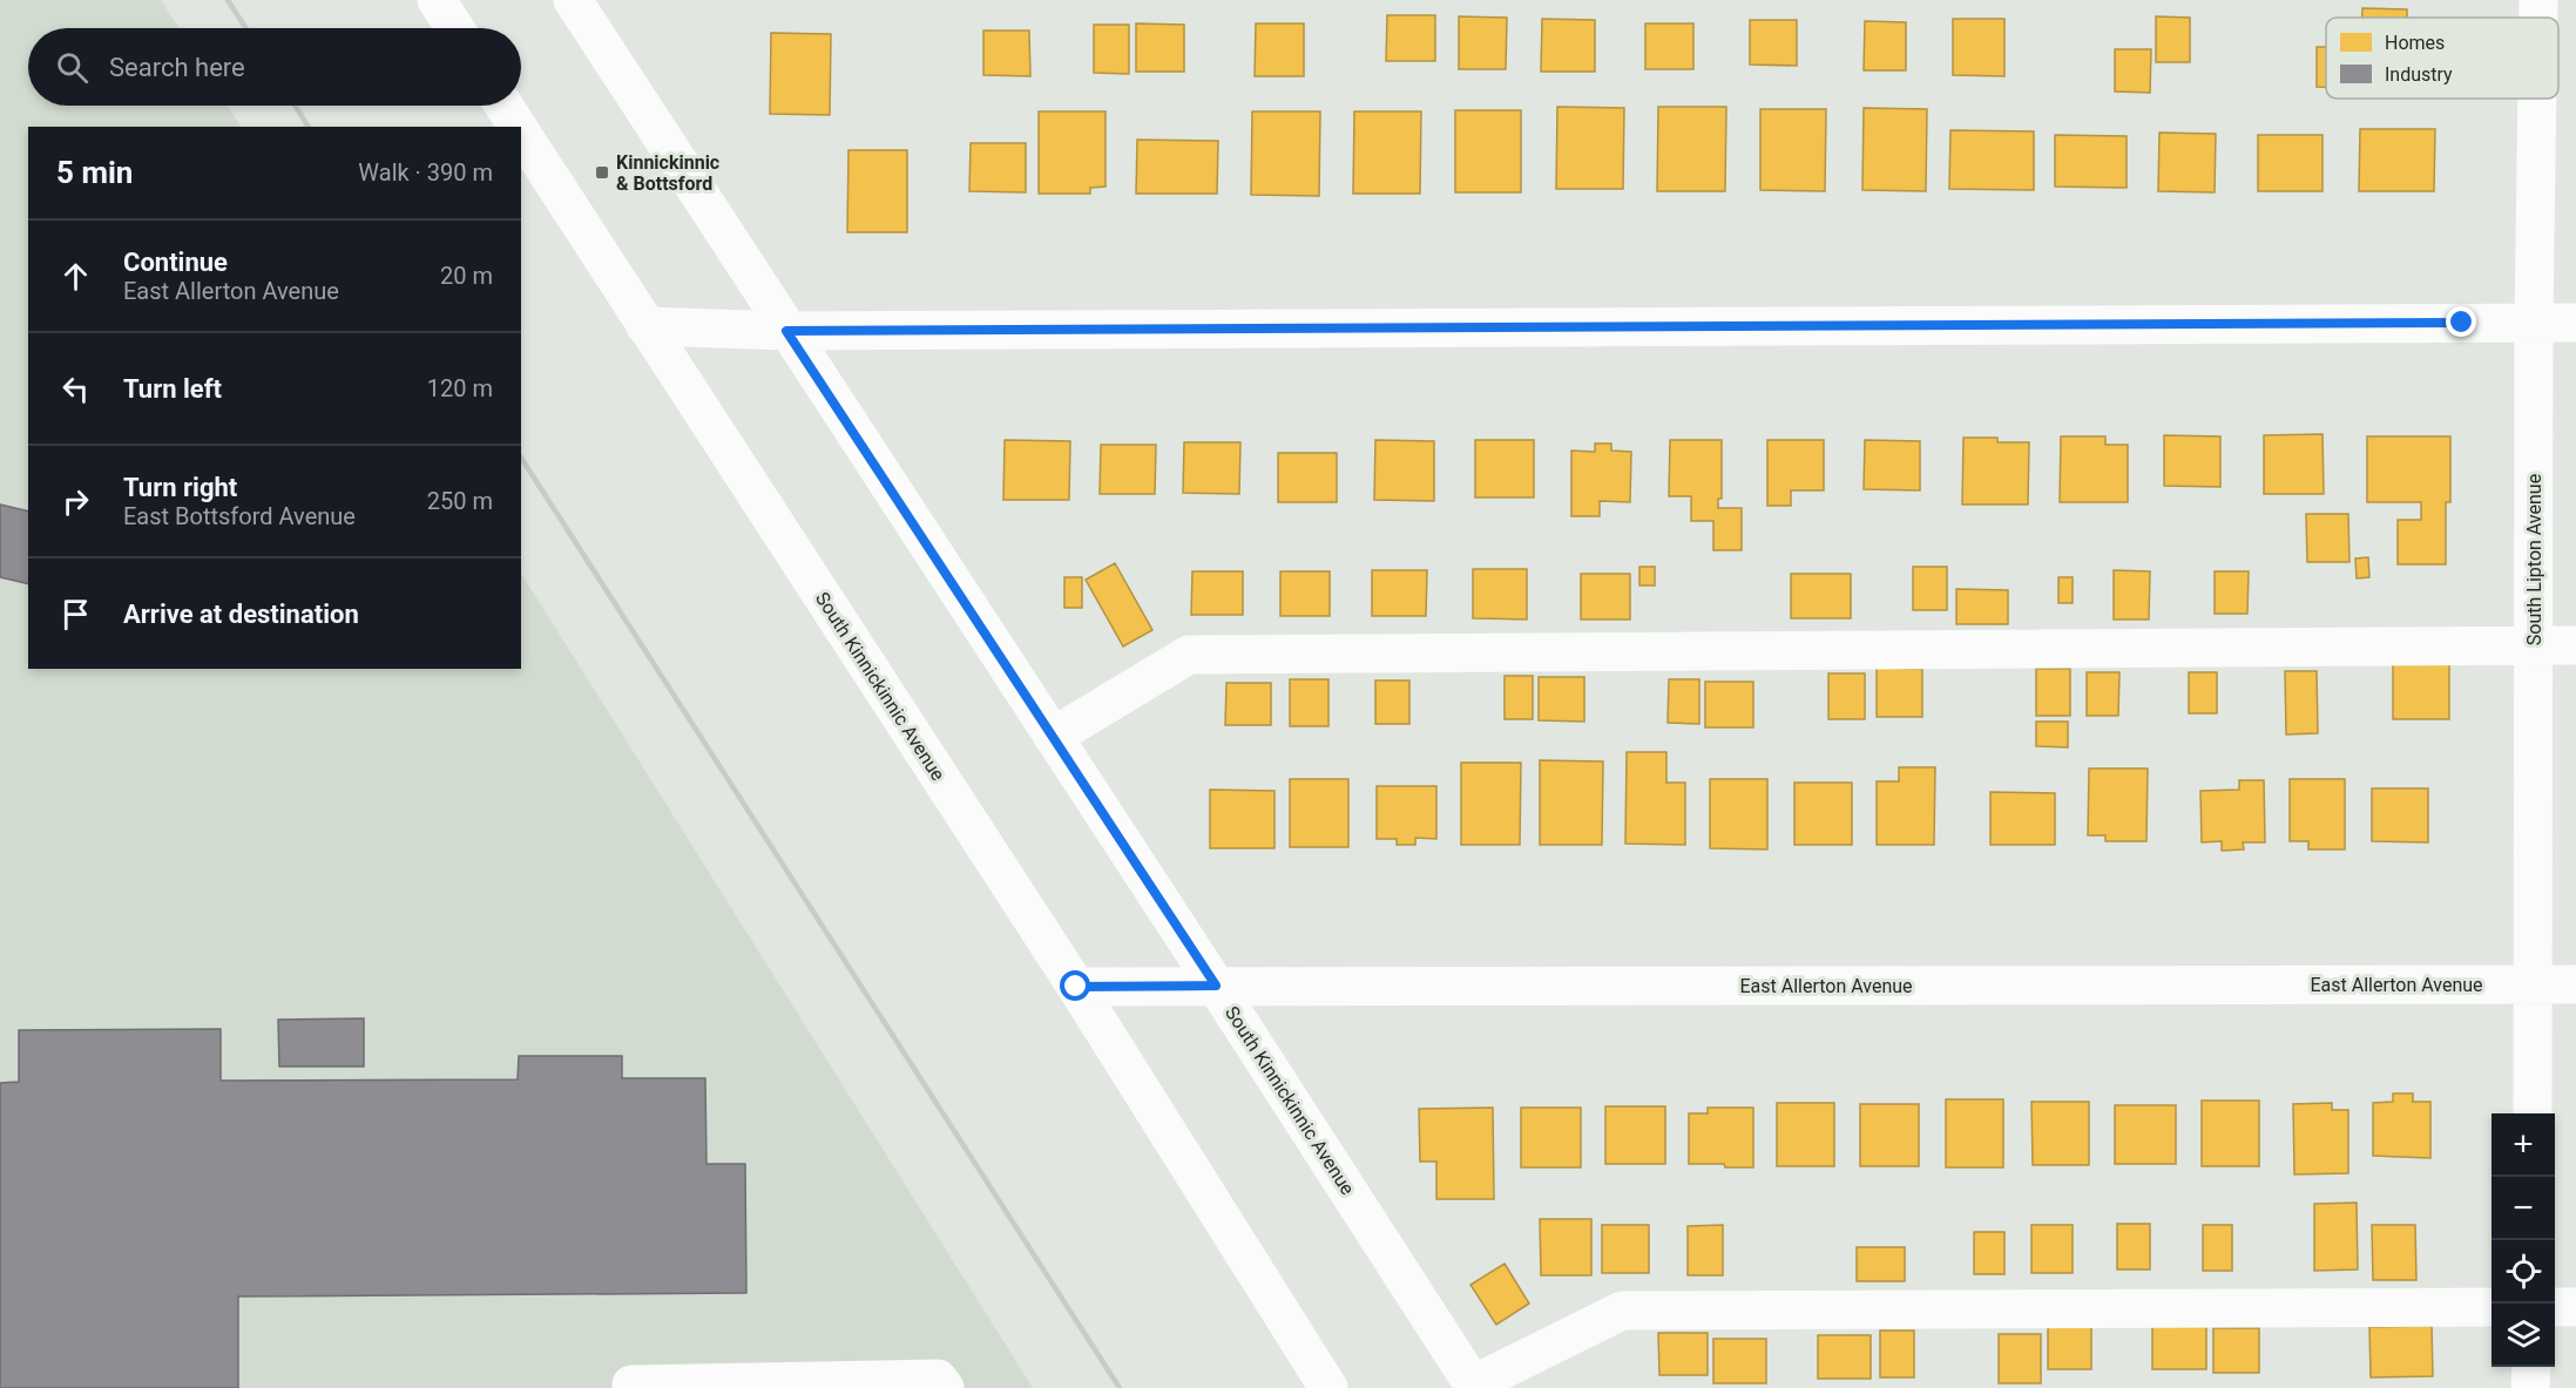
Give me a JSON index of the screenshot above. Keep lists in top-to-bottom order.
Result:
{
  "streets": {
    "street": ["South Lipton Avenue", "South Kinnickinnic Avenue", "East Allerton Avenue"]
  },
  "crossings": [
    ["South Lipton Avenue", "East Allerton Avenue"],
    ["South Kinnickinnic Avenue", "East Allerton Avenue"]
  ],
  "places": {
    "transit": ["Kinnickinnic & Bottsford"]
  },
  "legend": ["Homes", "Industry"],
  "page": {
    "search": "Search here",
    "heading": ["5 min", "Walk · 390 m"],
    "list": [
      ["Continue", "East Allerton Avenue", "20 m"],
      ["Turn left", "120 m"],
      ["Turn right", "East Bottsford Avenue", "250 m"],
      "Arrive at destination"
    ],
    "map_buttons": ["+", "−"]
  }
}
